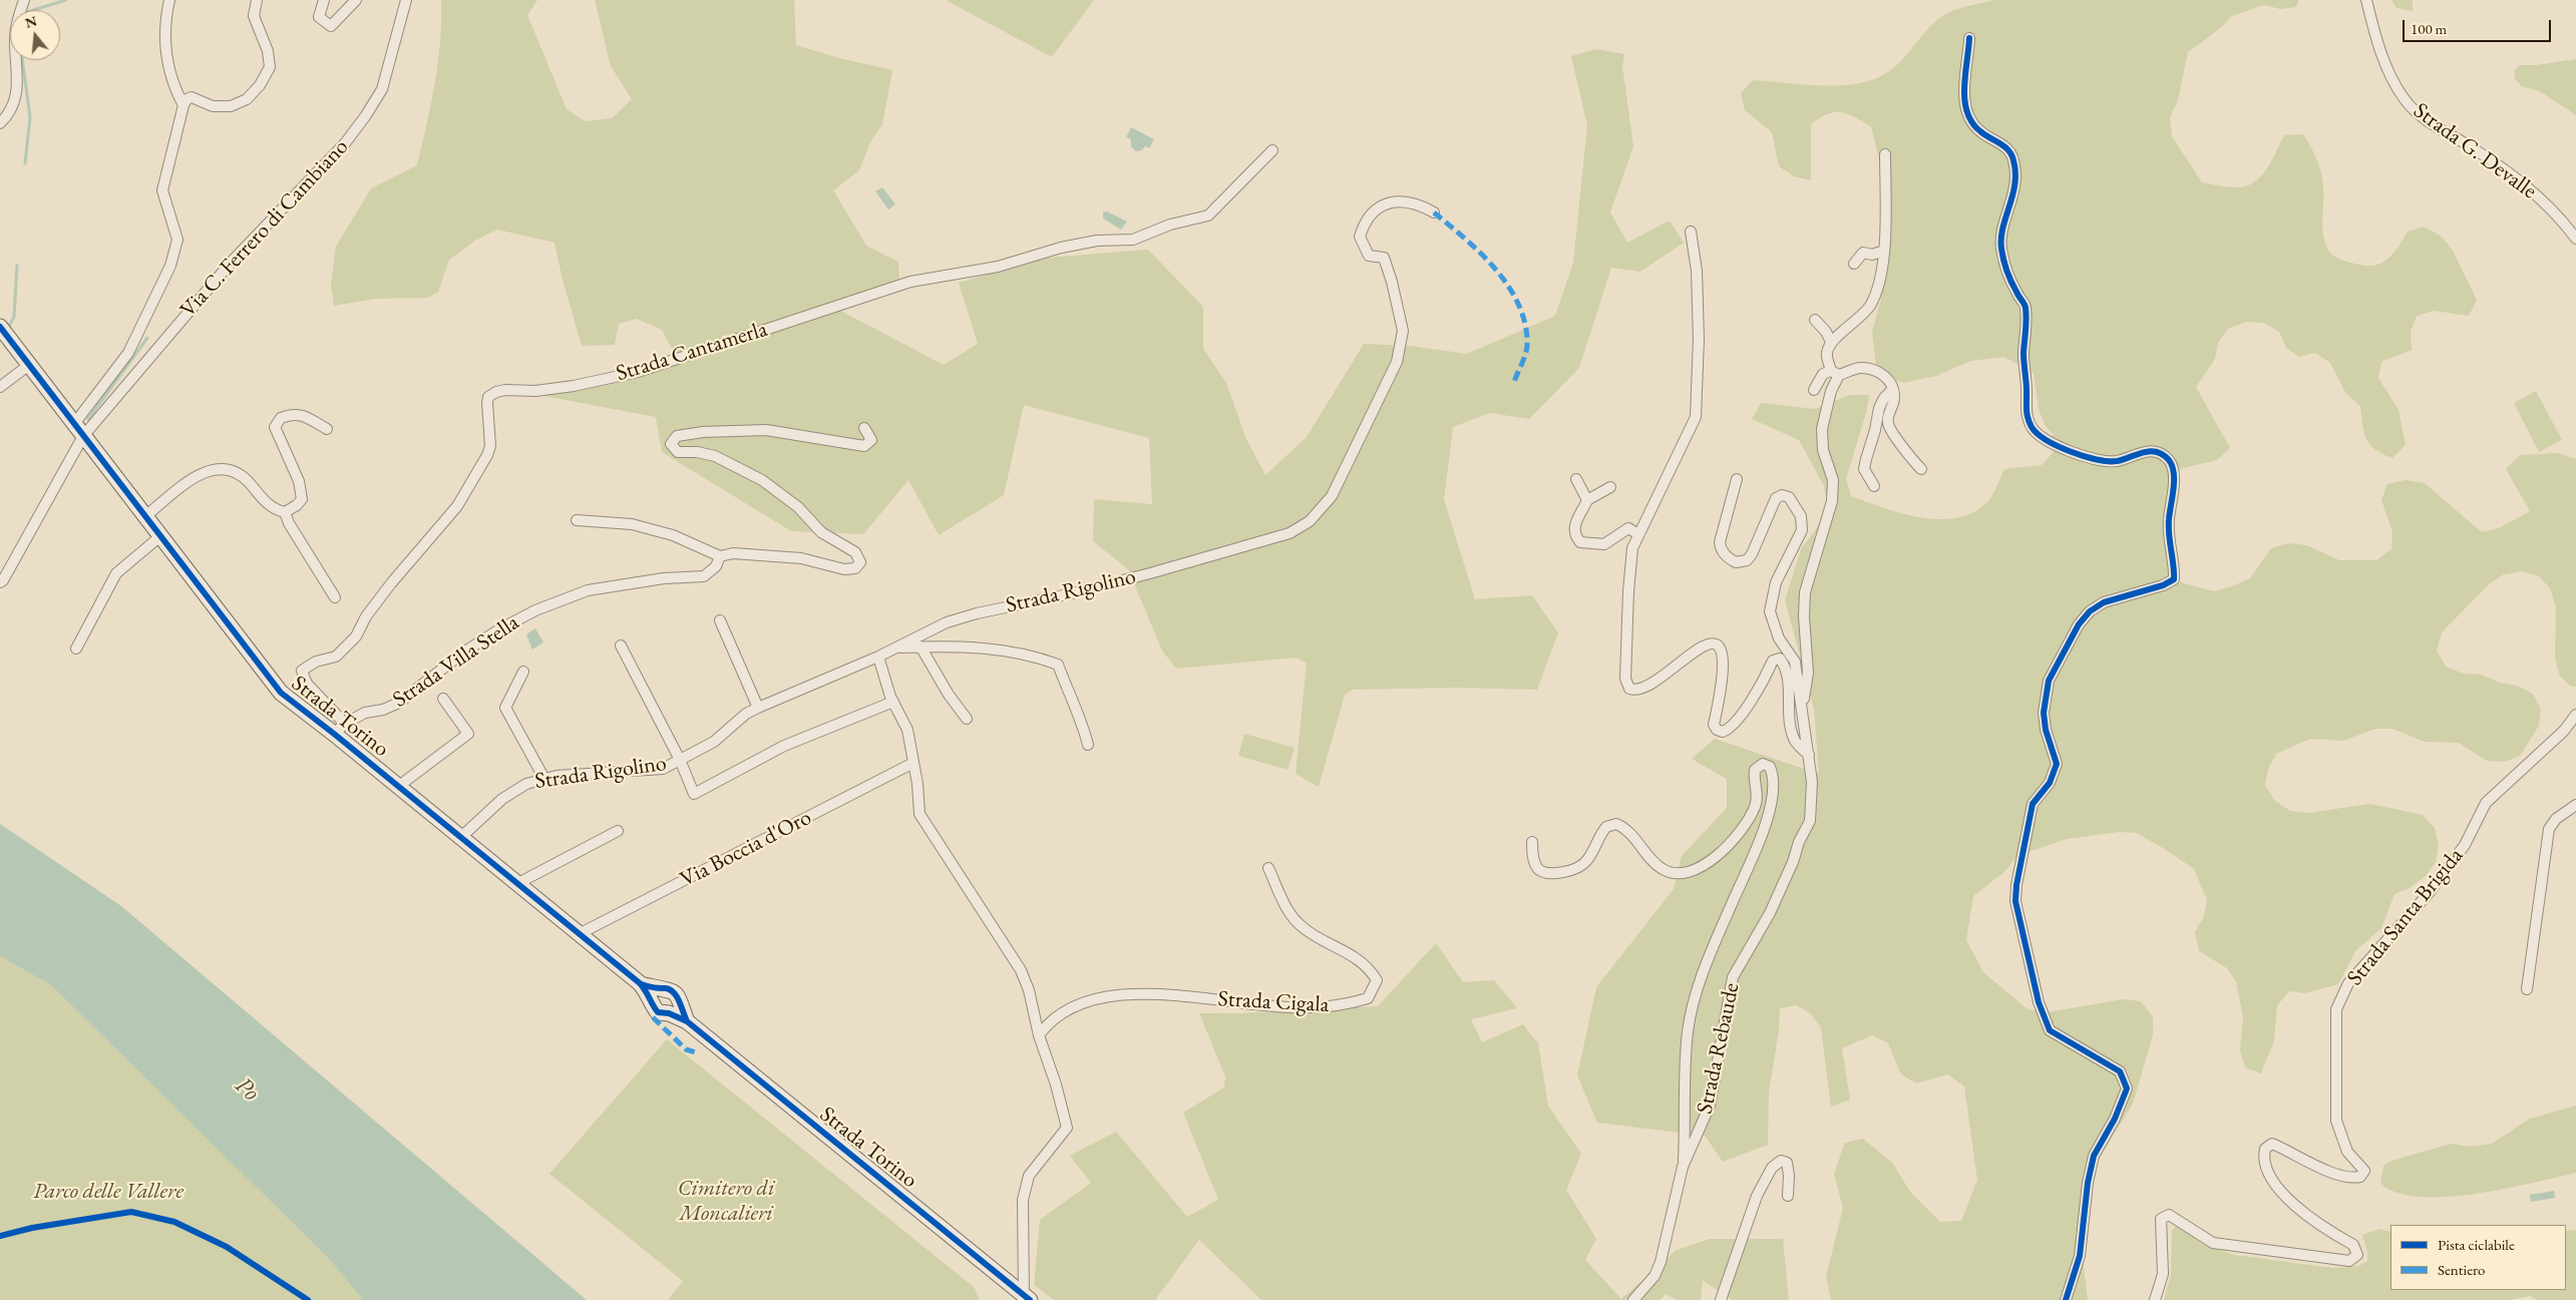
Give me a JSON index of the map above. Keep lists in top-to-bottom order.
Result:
{
  "streets": {
    "main road": ["Strada Torino"],
    "street": [
      "Strada G. Devalle",
      "Via C. Ferrero di Cambiano",
      "Strada Cantamerla",
      "Strada Rigolino",
      "Strada Villa Stella",
      "Via Boccia d'Oro",
      "Strada Santa Brigida",
      "Strada Cigala",
      "Strada Rebaude"
    ]
  },
  "crossings": [
    ["Via C. Ferrero di Cambiano", "Strada Torino"],
    ["Strada Cantamerla", "Strada Villa Stella"],
    ["Strada Cantamerla", "Strada Torino"],
    ["Strada Rigolino", "Strada Torino"],
    ["Strada Villa Stella", "Strada Torino"],
    ["Strada Torino", "Via Boccia d'Oro"]
  ],
  "water": ["Po"],
  "parks": ["Cimitero di Moncalieri", "Parco delle Vallere"],
  "legend": ["Pista ciclabile", "Sentiero"],
  "scale_bar": "100 m",
  "north": "top"
}
